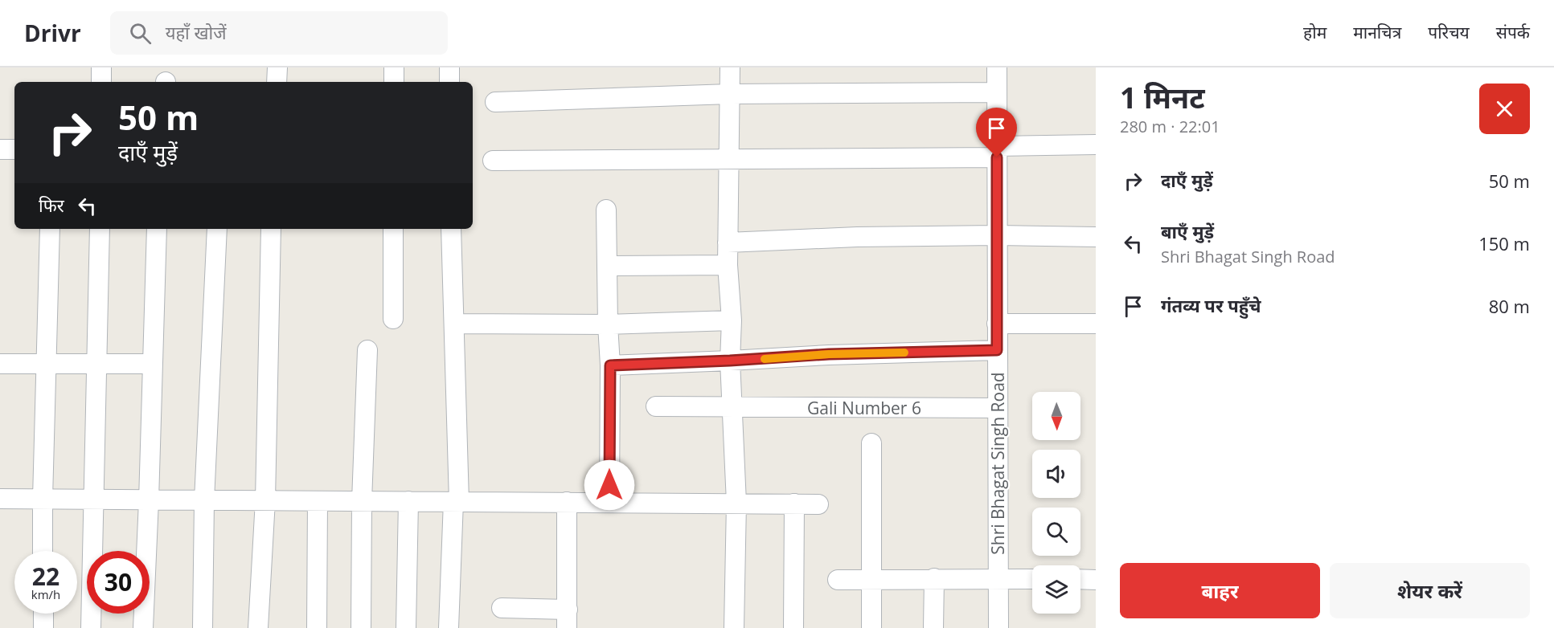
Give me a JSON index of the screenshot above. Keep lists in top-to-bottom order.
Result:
{
  "streets": {
    "street": ["Gali Number 6", "Shri Bhagat Singh Road"]
  },
  "crossings": [
    ["Gali Number 6", "Shri Bhagat Singh Road"]
  ],
  "north": "bottom",
  "page": {
    "header": "Drivr",
    "search": "यहाँ खोजें",
    "nav": [
      "होम",
      "मानचित्र",
      "परिचय",
      "संपर्क"
    ],
    "heading": ["1 मिनट", "280 m · 22:01"],
    "turn": ["50 m", "दाएँ मुड़ें"],
    "list": [
      {
        "name": "दाएँ मुड़ें",
        "value": "50 m"
      },
      {
        "name": "बाएँ मुड़ें",
        "note": "Shri Bhagat Singh Road",
        "value": "150 m"
      },
      {
        "name": "गंतव्य पर पहुँचे",
        "value": "80 m"
      }
    ],
    "then": "फिर",
    "speed": "22 km/h",
    "limit": "30",
    "buttons": ["बाहर", "शेयर करें"]
  }
}
